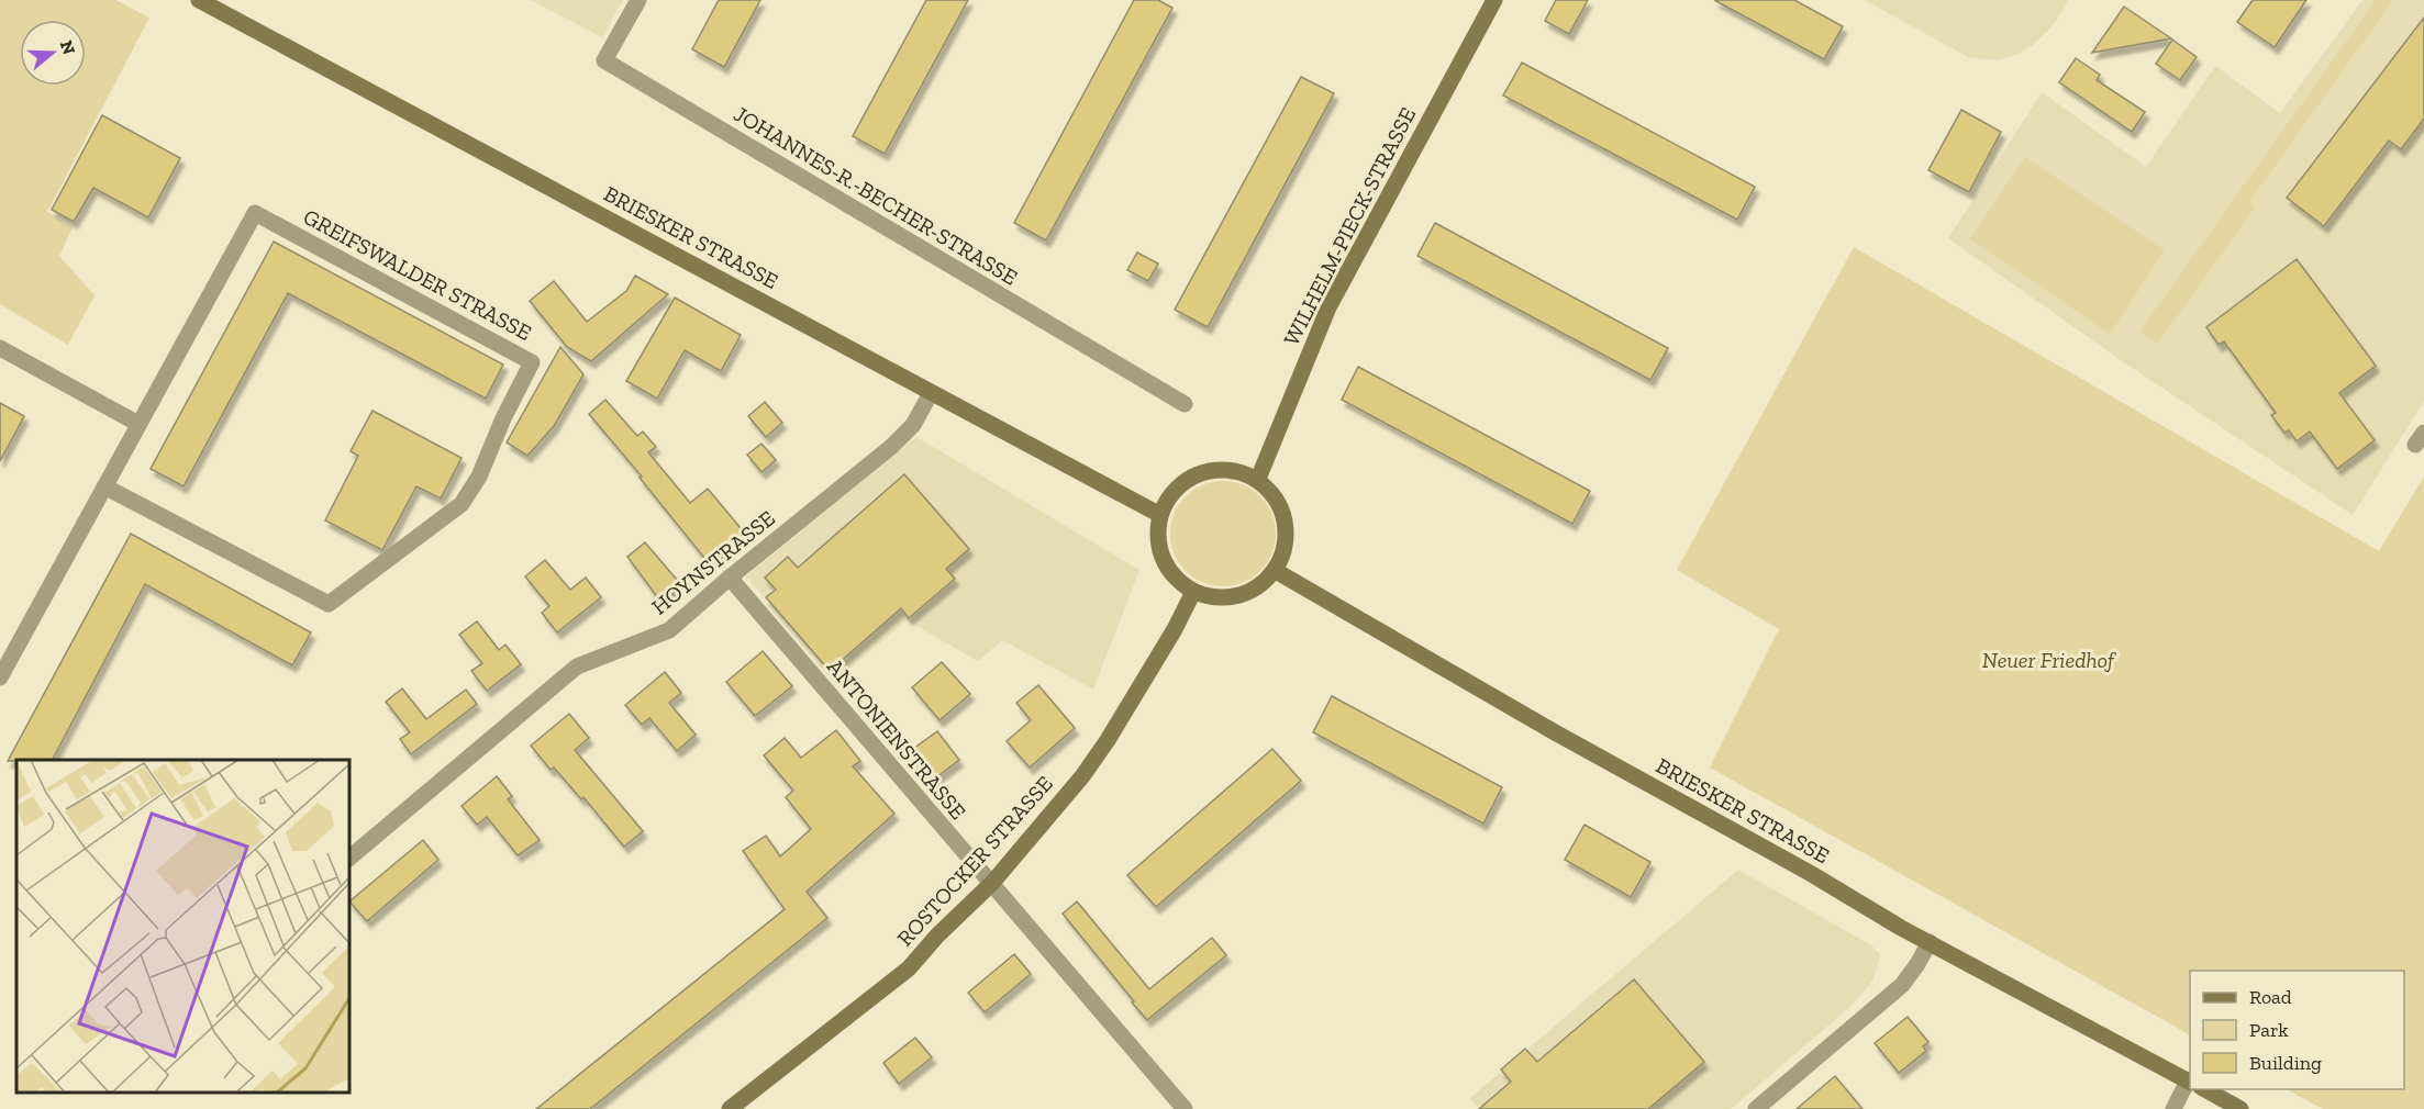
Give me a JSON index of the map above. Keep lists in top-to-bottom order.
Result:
{
  "streets": {
    "main road": ["WILHELM-PIECK-STRASSE", "BRIESKER STRASSE", "ROSTOCKER STRASSE"],
    "street": [
      "JOHANNES-R.-BECHER-STRASSE",
      "GREIFSWALDER STRASSE",
      "HOYNSTRASSE",
      "ANTONIENSTRASSE"
    ]
  },
  "crossings": [
    ["WILHELM-PIECK-STRASSE", "BRIESKER STRASSE"],
    ["WILHELM-PIECK-STRASSE", "ROSTOCKER STRASSE"],
    ["BRIESKER STRASSE", "HOYNSTRASSE"],
    ["BRIESKER STRASSE", "ROSTOCKER STRASSE"],
    ["HOYNSTRASSE", "ANTONIENSTRASSE"],
    ["ANTONIENSTRASSE", "ROSTOCKER STRASSE"]
  ],
  "parks": ["Neuer Friedhof"],
  "legend": ["Road", "Park", "Building"],
  "north": "right"
}
